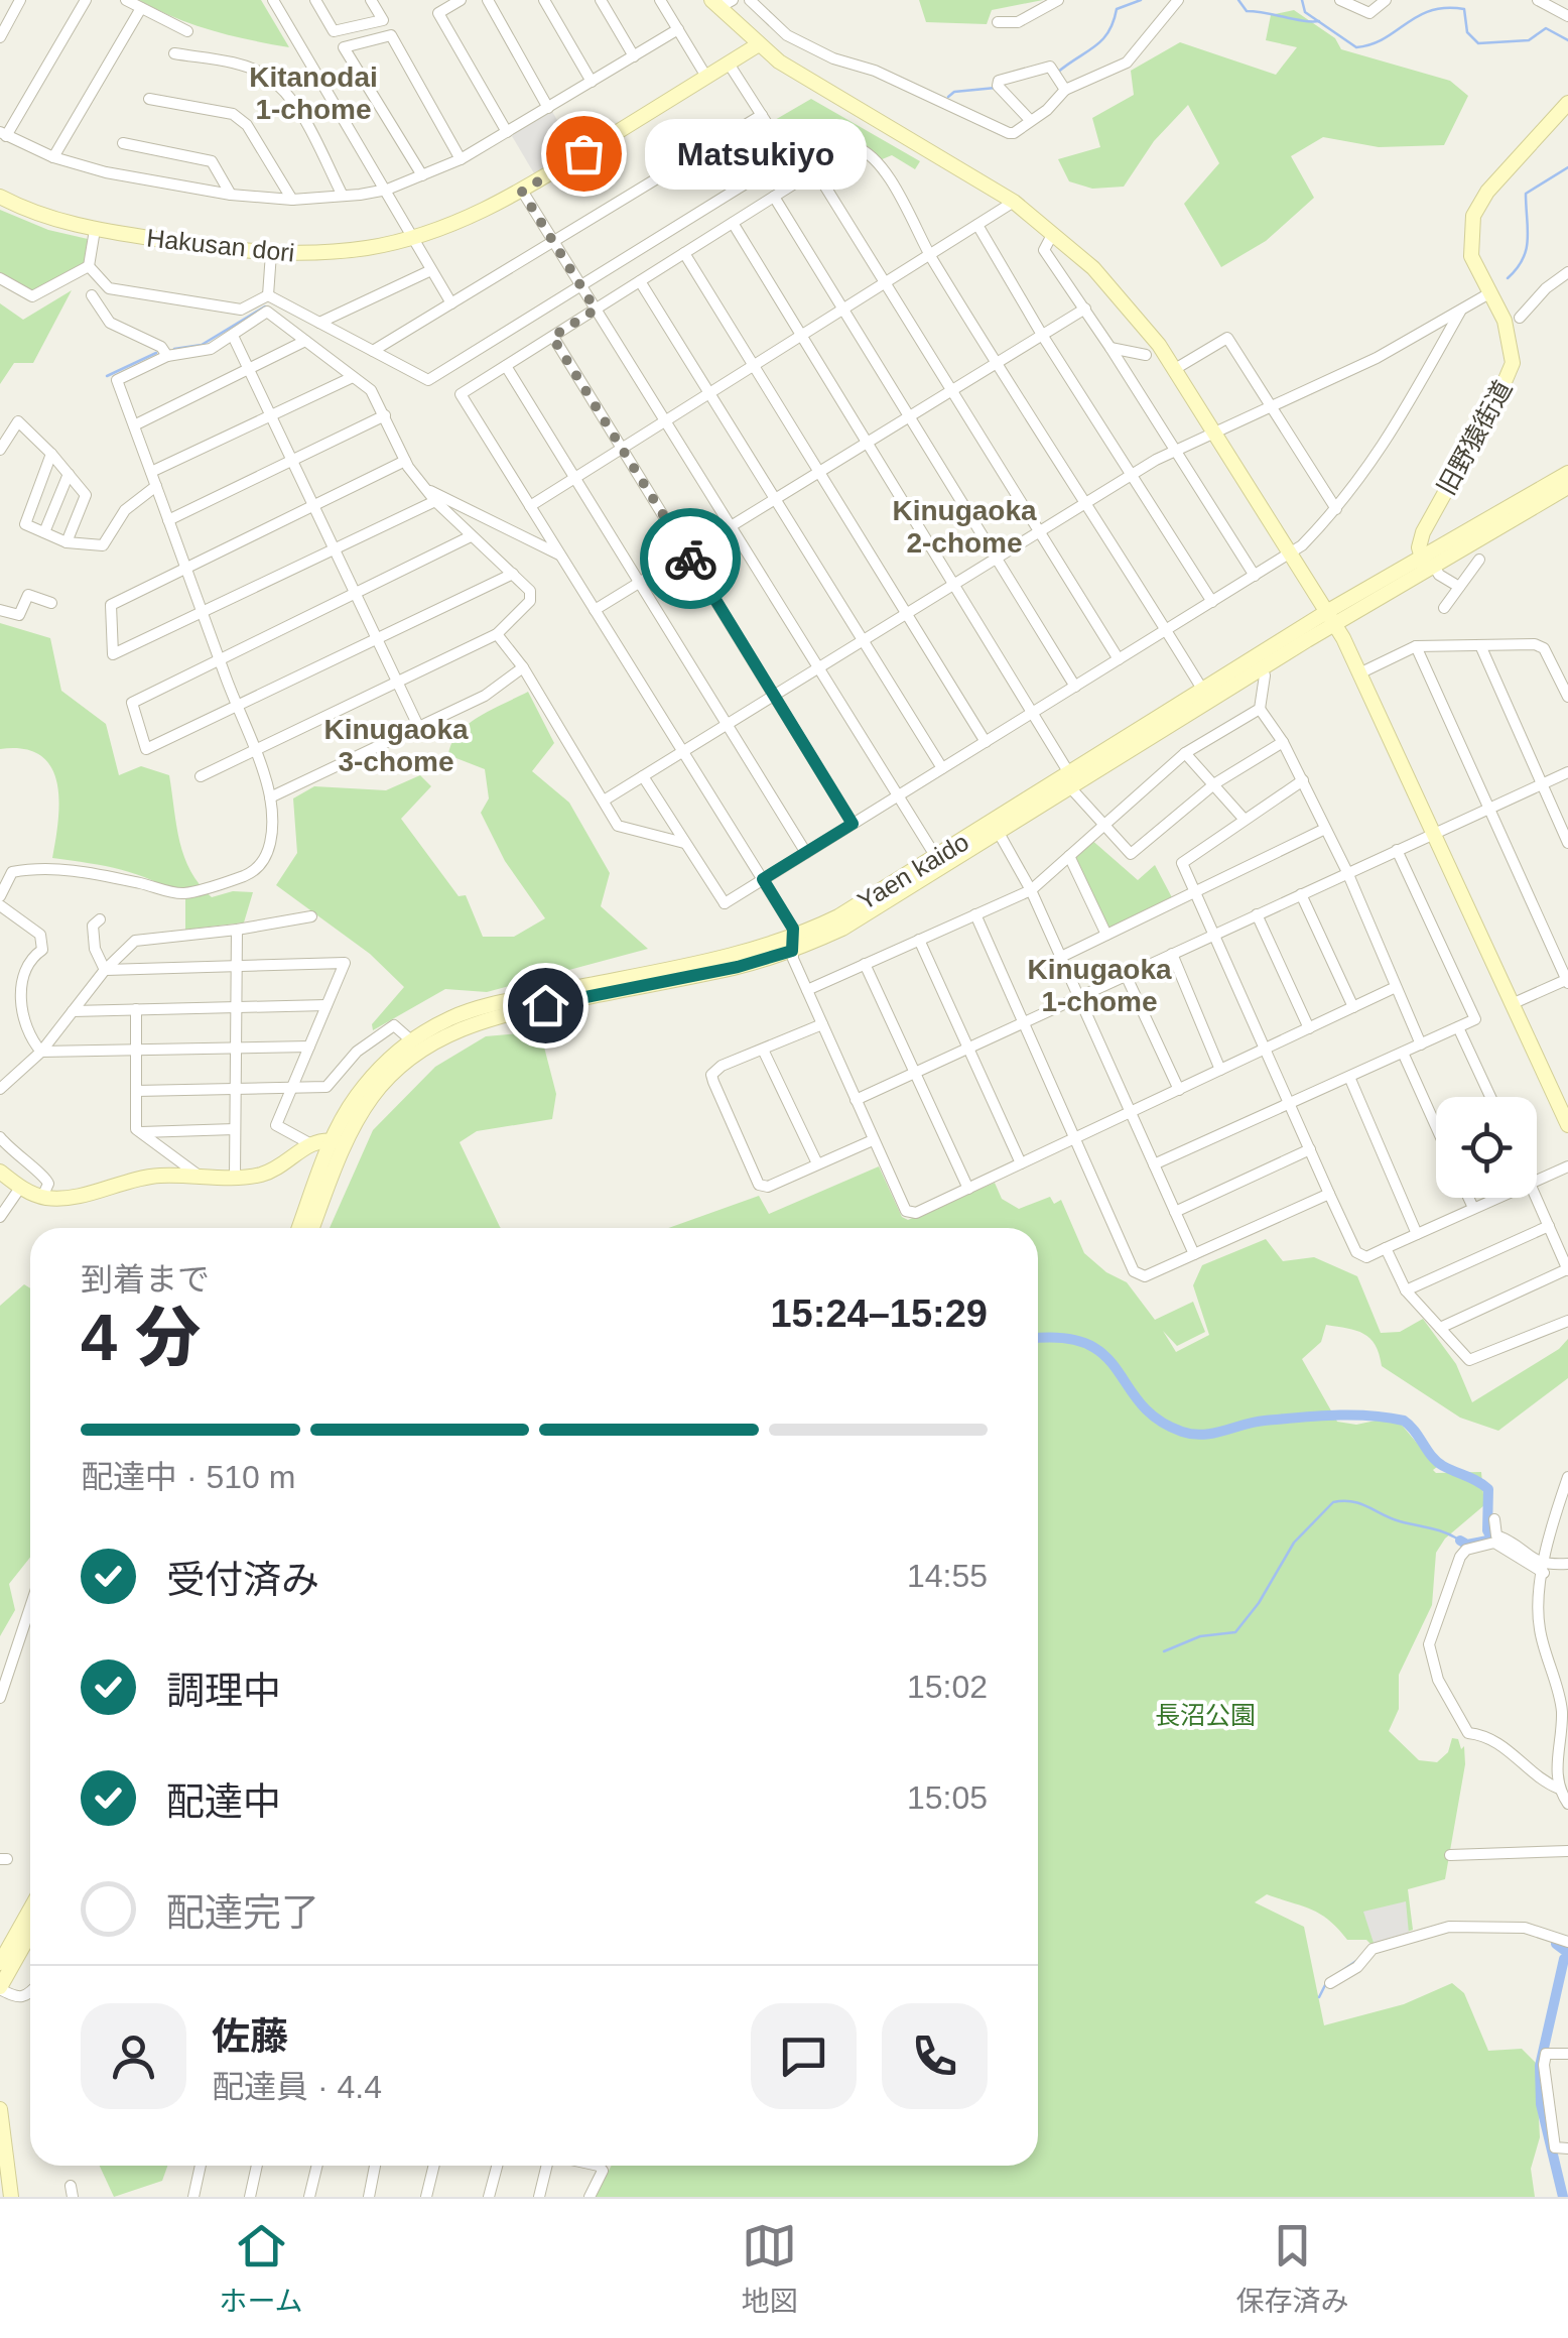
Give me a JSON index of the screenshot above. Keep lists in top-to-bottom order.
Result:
{
  "streets": {
    "street": ["Hakusan dori", "旧野猿街道", "Yaen kaido"]
  },
  "crossings": [
    ["旧野猿街道", "Yaen kaido"]
  ],
  "districts": [
    "Kitanodai 1-chome",
    "Kinugaoka 2-chome",
    "Kinugaoka 3-chome",
    "Kinugaoka 1-chome"
  ],
  "parks": ["長沼公園"],
  "places": ["Matsukiyo"],
  "page": {
    "bubble": "Matsukiyo",
    "heading": ["4 分", "到着まで", "15:24–15:29"],
    "panel": ["佐藤", "配達員 · 4.4"],
    "bar": "配達中 · 510 m",
    "list": [
      ["受付済み", "14:55"],
      ["調理中", "15:02"],
      ["配達中", "15:05"],
      "配達完了"
    ],
    "tabs": ["ホーム", "地図", "保存済み"]
  }
}
